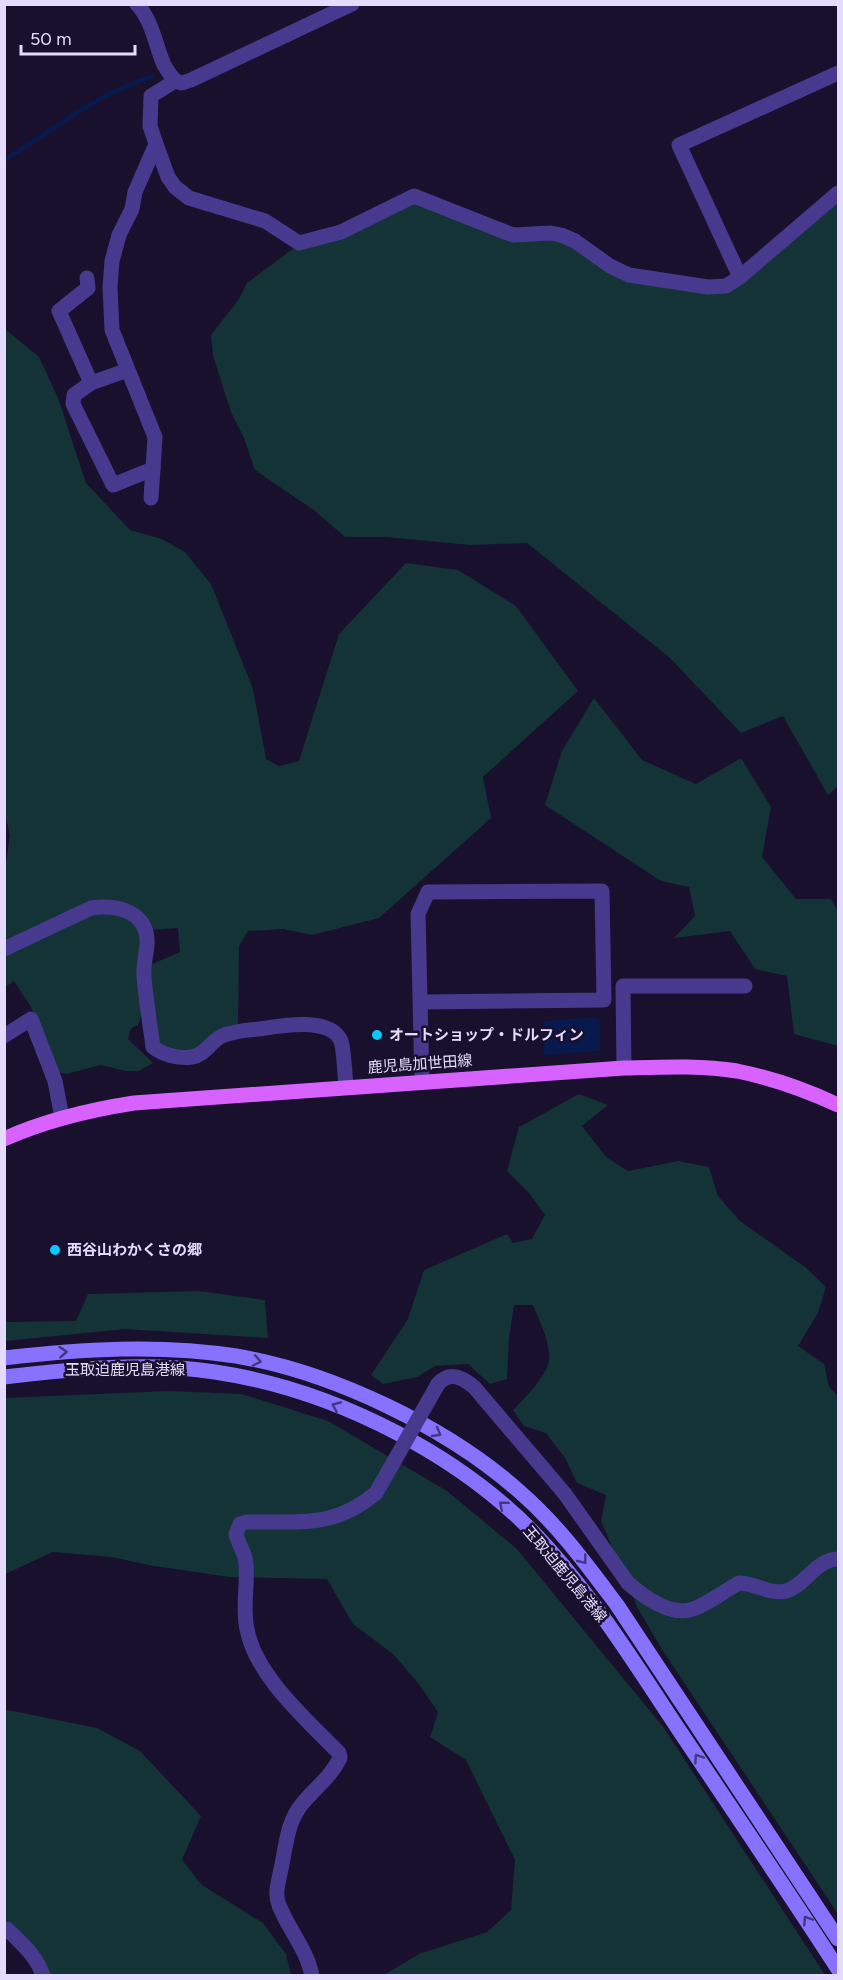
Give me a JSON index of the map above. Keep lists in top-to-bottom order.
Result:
{
  "streets": {
    "main road": ["鹿児島加世田線", "玉取迫鹿児島港線"]
  },
  "places": ["オートショップ・ドルフィン", "西谷山わかくさの郷"],
  "scale_bar": "50 m"
}
